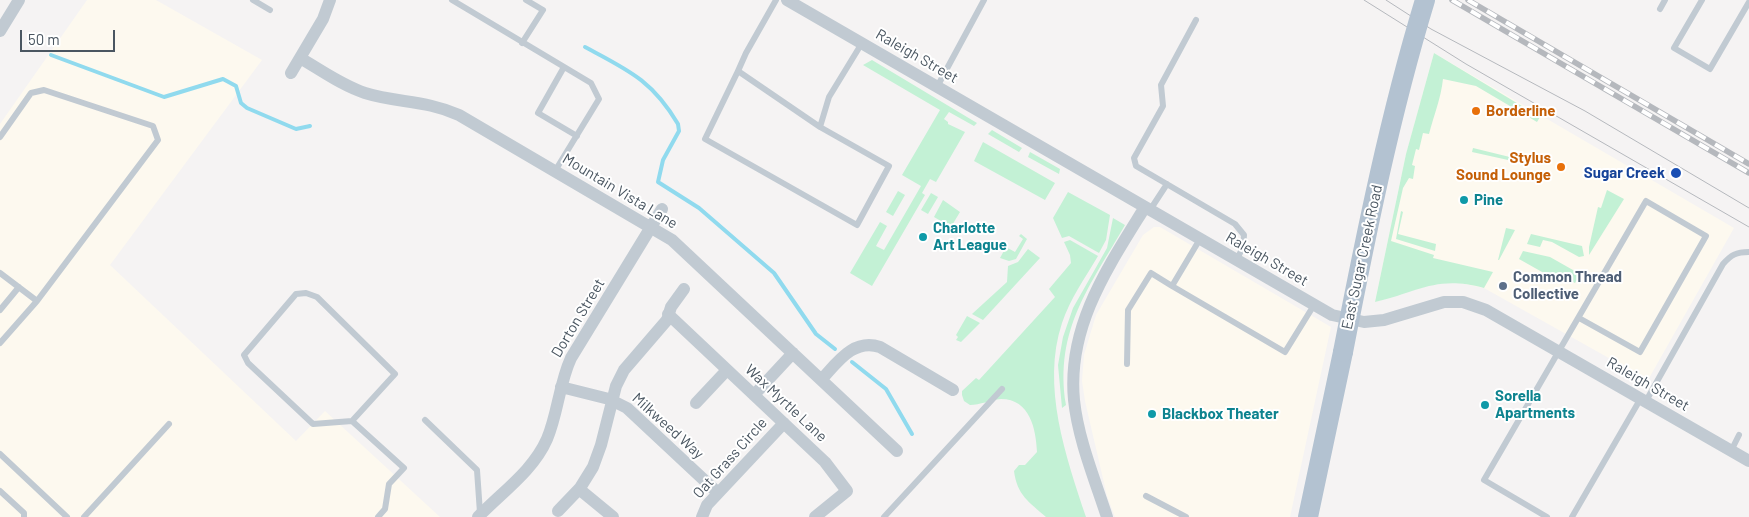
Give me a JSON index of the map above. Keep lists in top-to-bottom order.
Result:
{
  "streets": {
    "main road": ["East Sugar Creek Road"],
    "street": [
      "Raleigh Street",
      "Mountain Vista Lane",
      "Dorton Street",
      "Wax Myrtle Lane",
      "Milkweed Way",
      "Oat Grass Circle"
    ]
  },
  "crossings": [
    ["Mountain Vista Lane", "Dorton Street"],
    ["Dorton Street", "Milkweed Way"],
    ["Wax Myrtle Lane", "Oat Grass Circle"],
    ["Milkweed Way", "Oat Grass Circle"]
  ],
  "places": [
    "Borderline",
    "Stylus Sound Lounge",
    "Sugar Creek",
    "Pine",
    "Charlotte Art League",
    "Common Thread Collective",
    "Sorella Apartments",
    "Blackbox Theater"
  ],
  "scale_bar": "50 m"
}
